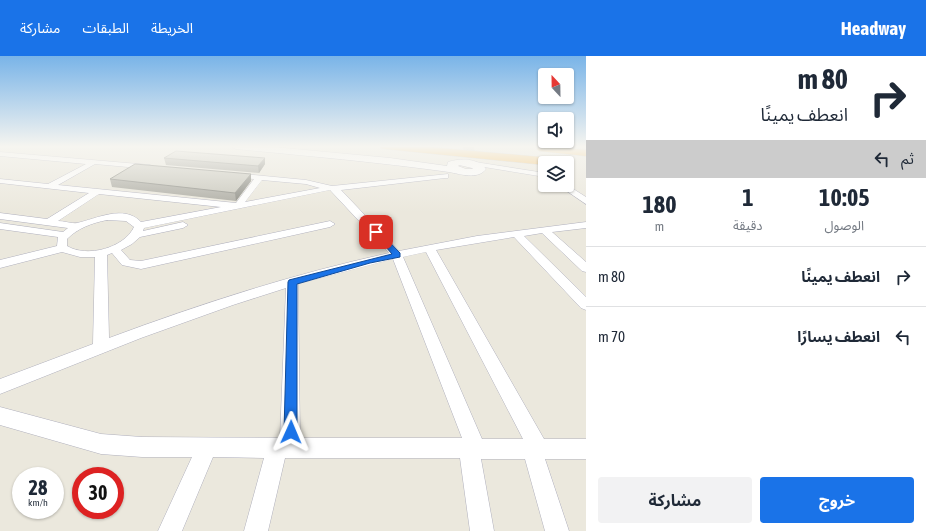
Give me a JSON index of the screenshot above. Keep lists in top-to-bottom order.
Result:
{
  "north": "top",
  "page": {
    "header": "Headway",
    "nav": ["الخريطة", "الطبقات", "مشاركة"],
    "turn": ["80 m", "انعطف يمينًا"],
    "then": "ثم",
    "eta": [
      "10:05",
      "الوصول",
      "1",
      "دقيقة",
      "180",
      "m"
    ],
    "list": [
      {
        "name": "انعطف يمينًا",
        "value": "80 m"
      },
      {
        "name": "انعطف يسارًا",
        "value": "70 m"
      }
    ],
    "speed": "28 km/h",
    "limit": "30",
    "buttons": ["خروج", "مشاركة"]
  }
}
